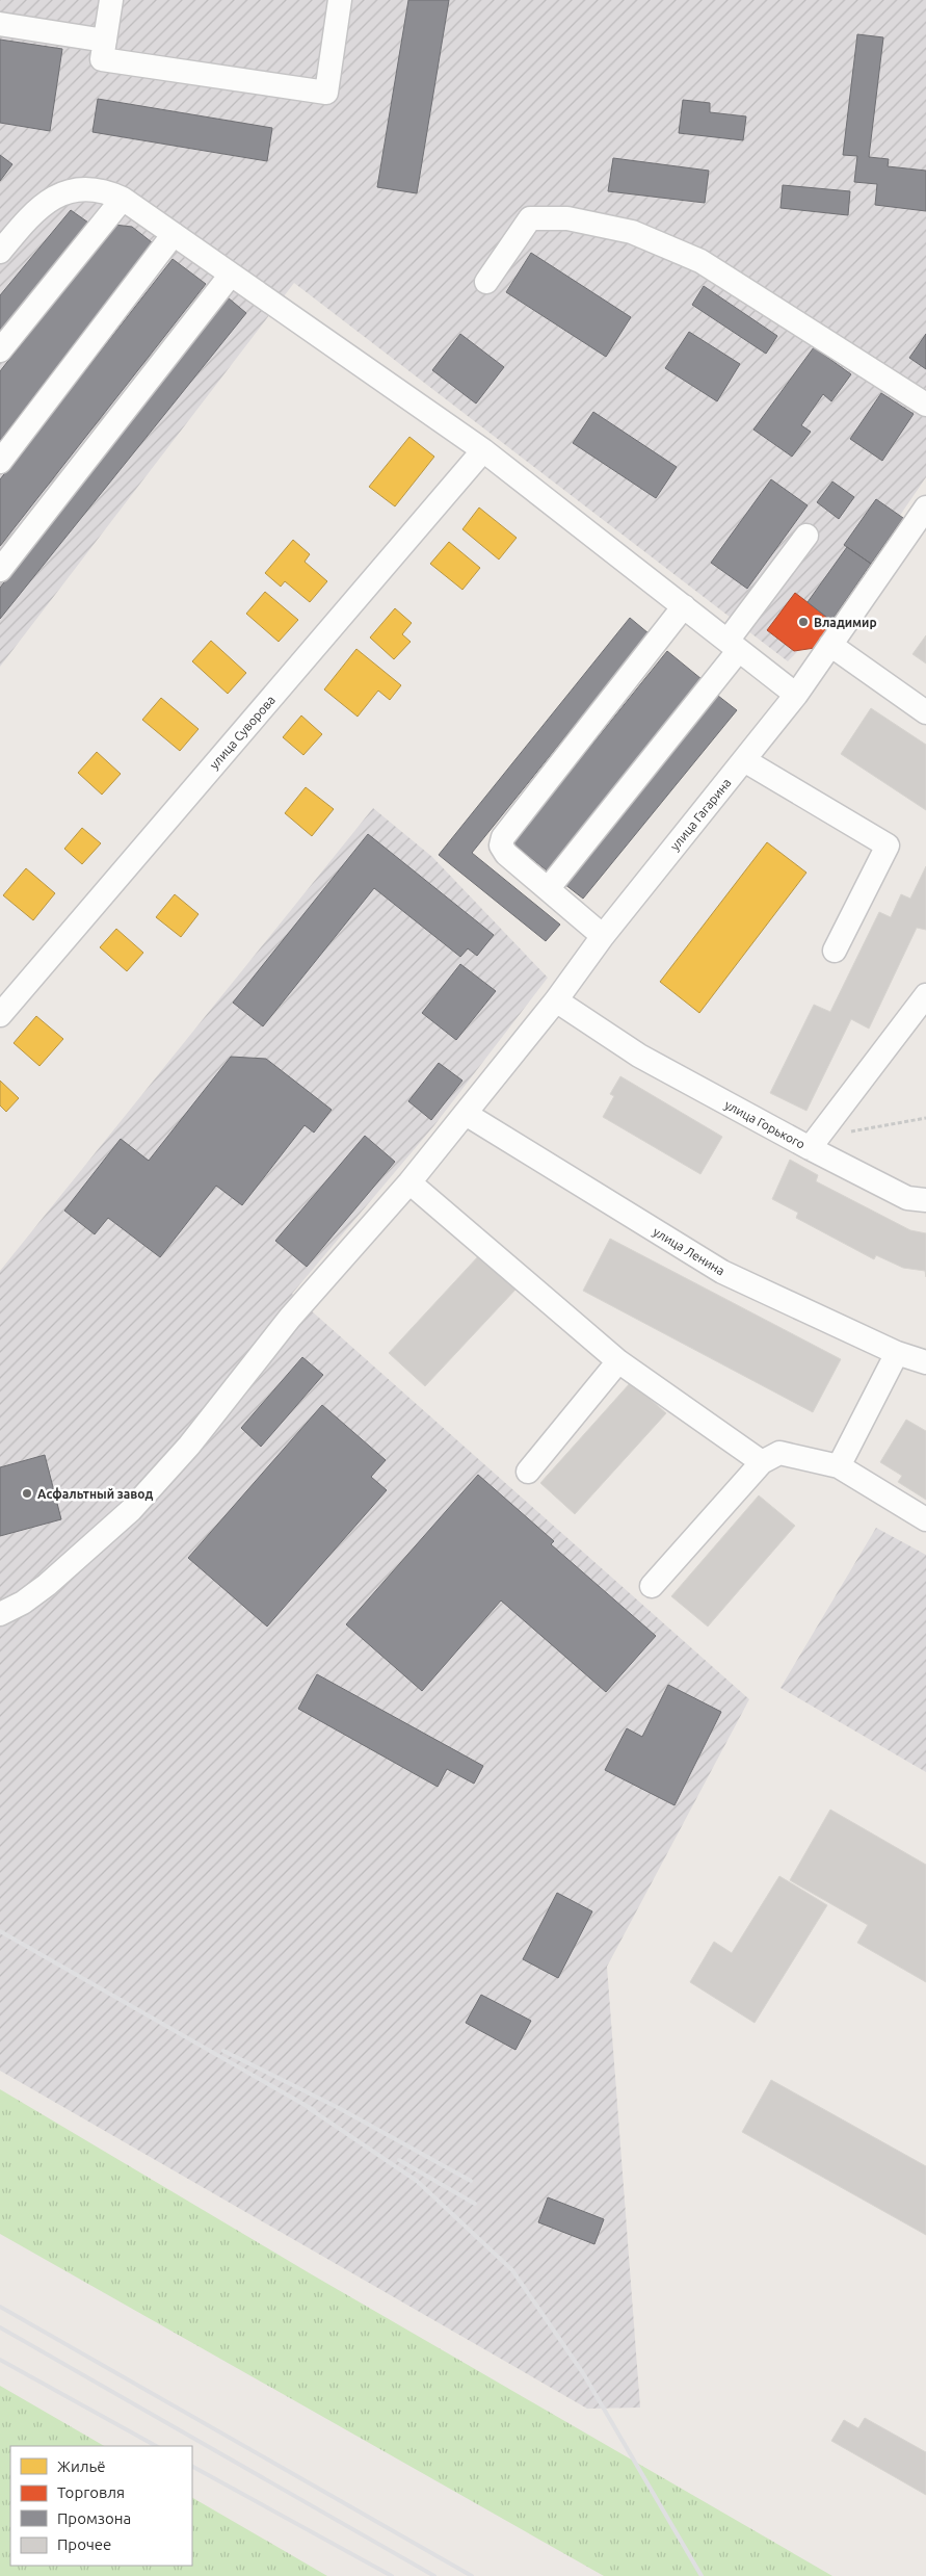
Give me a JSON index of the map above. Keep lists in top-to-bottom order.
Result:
{
  "streets": {
    "street": [
      "улица Суворова",
      "улица Гагарина",
      "улица Горького",
      "улица Ленина"
    ]
  },
  "crossings": [
    ["улица Гагарина", "улица Горького"],
    ["улица Гагарина", "улица Ленина"]
  ],
  "places": ["Владимир", "Асфальтный завод"],
  "legend": [
    "Жильё",
    "Торговля",
    "Промзона",
    "Прочее"
  ]
}
